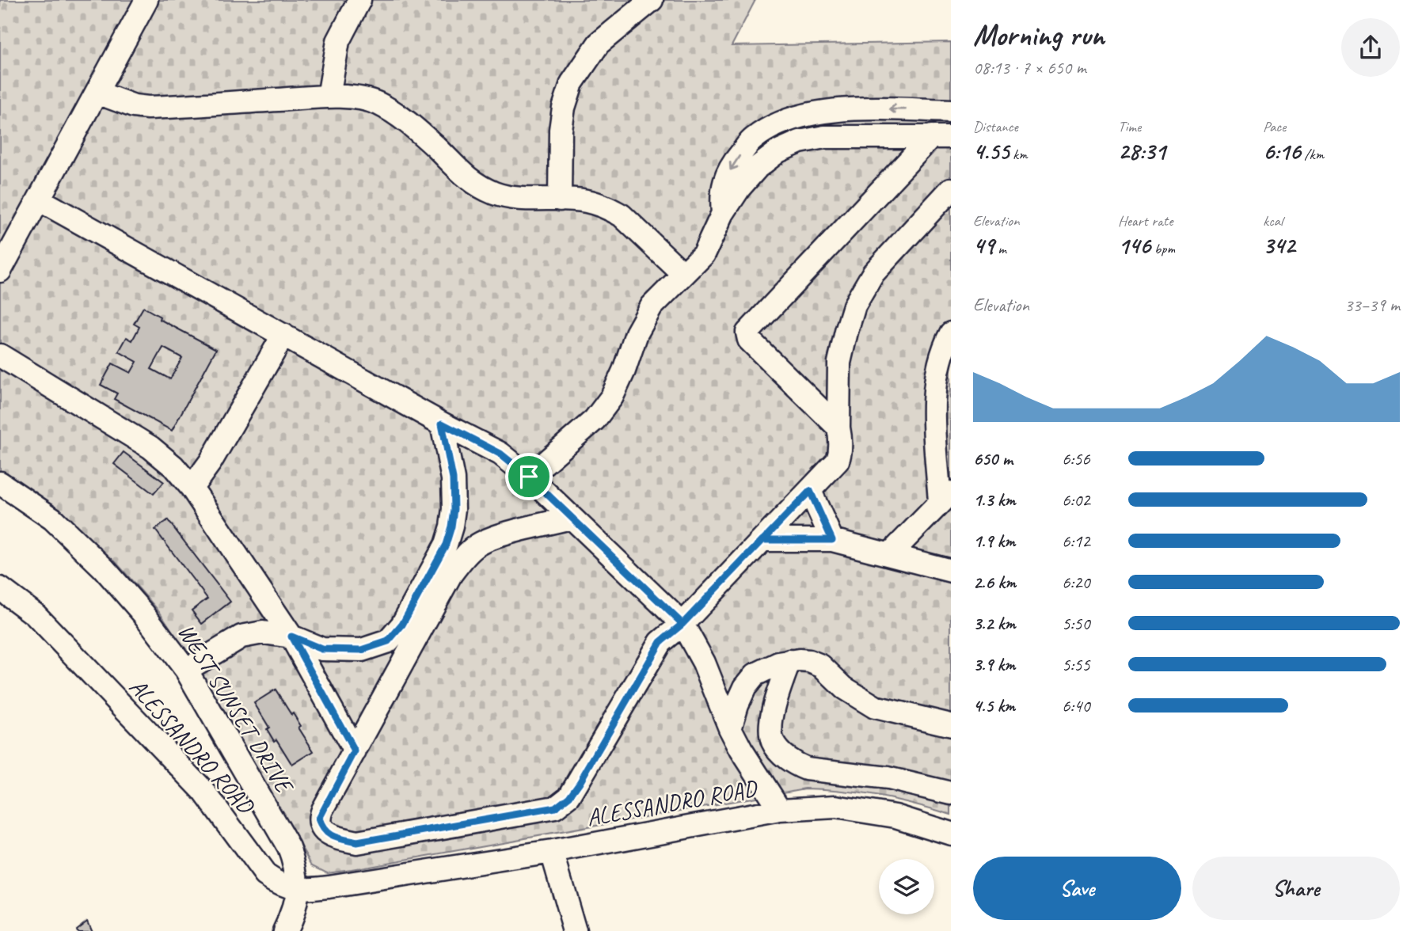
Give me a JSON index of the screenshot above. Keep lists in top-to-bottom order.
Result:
{
  "streets": {
    "street": ["WEST SUNSET DRIVE", "ALESSANDRO ROAD"]
  },
  "crossings": [
    ["WEST SUNSET DRIVE", "ALESSANDRO ROAD"]
  ],
  "page": {
    "heading": ["Morning run", "08:13 · 7 × 650 m"],
    "stats": [
      ["Distance", "4.55 km"],
      ["Time", "28:31"],
      ["Pace", "6:16 /km"],
      ["Elevation", "49 m"],
      ["Heart rate", "146 bpm"],
      ["kcal", "342"]
    ],
    "chart": ["Elevation", "33–39 m"],
    "list": [
      {
        "name": "650 m",
        "note": "6:56"
      },
      {
        "name": "1.3 km",
        "note": "6:02"
      },
      {
        "name": "1.9 km",
        "note": "6:12"
      },
      {
        "name": "2.6 km",
        "note": "6:20"
      },
      {
        "name": "3.2 km",
        "note": "5:50"
      },
      {
        "name": "3.9 km",
        "note": "5:55"
      },
      {
        "name": "4.5 km",
        "note": "6:40"
      }
    ],
    "buttons": ["Save", "Share"]
  }
}
